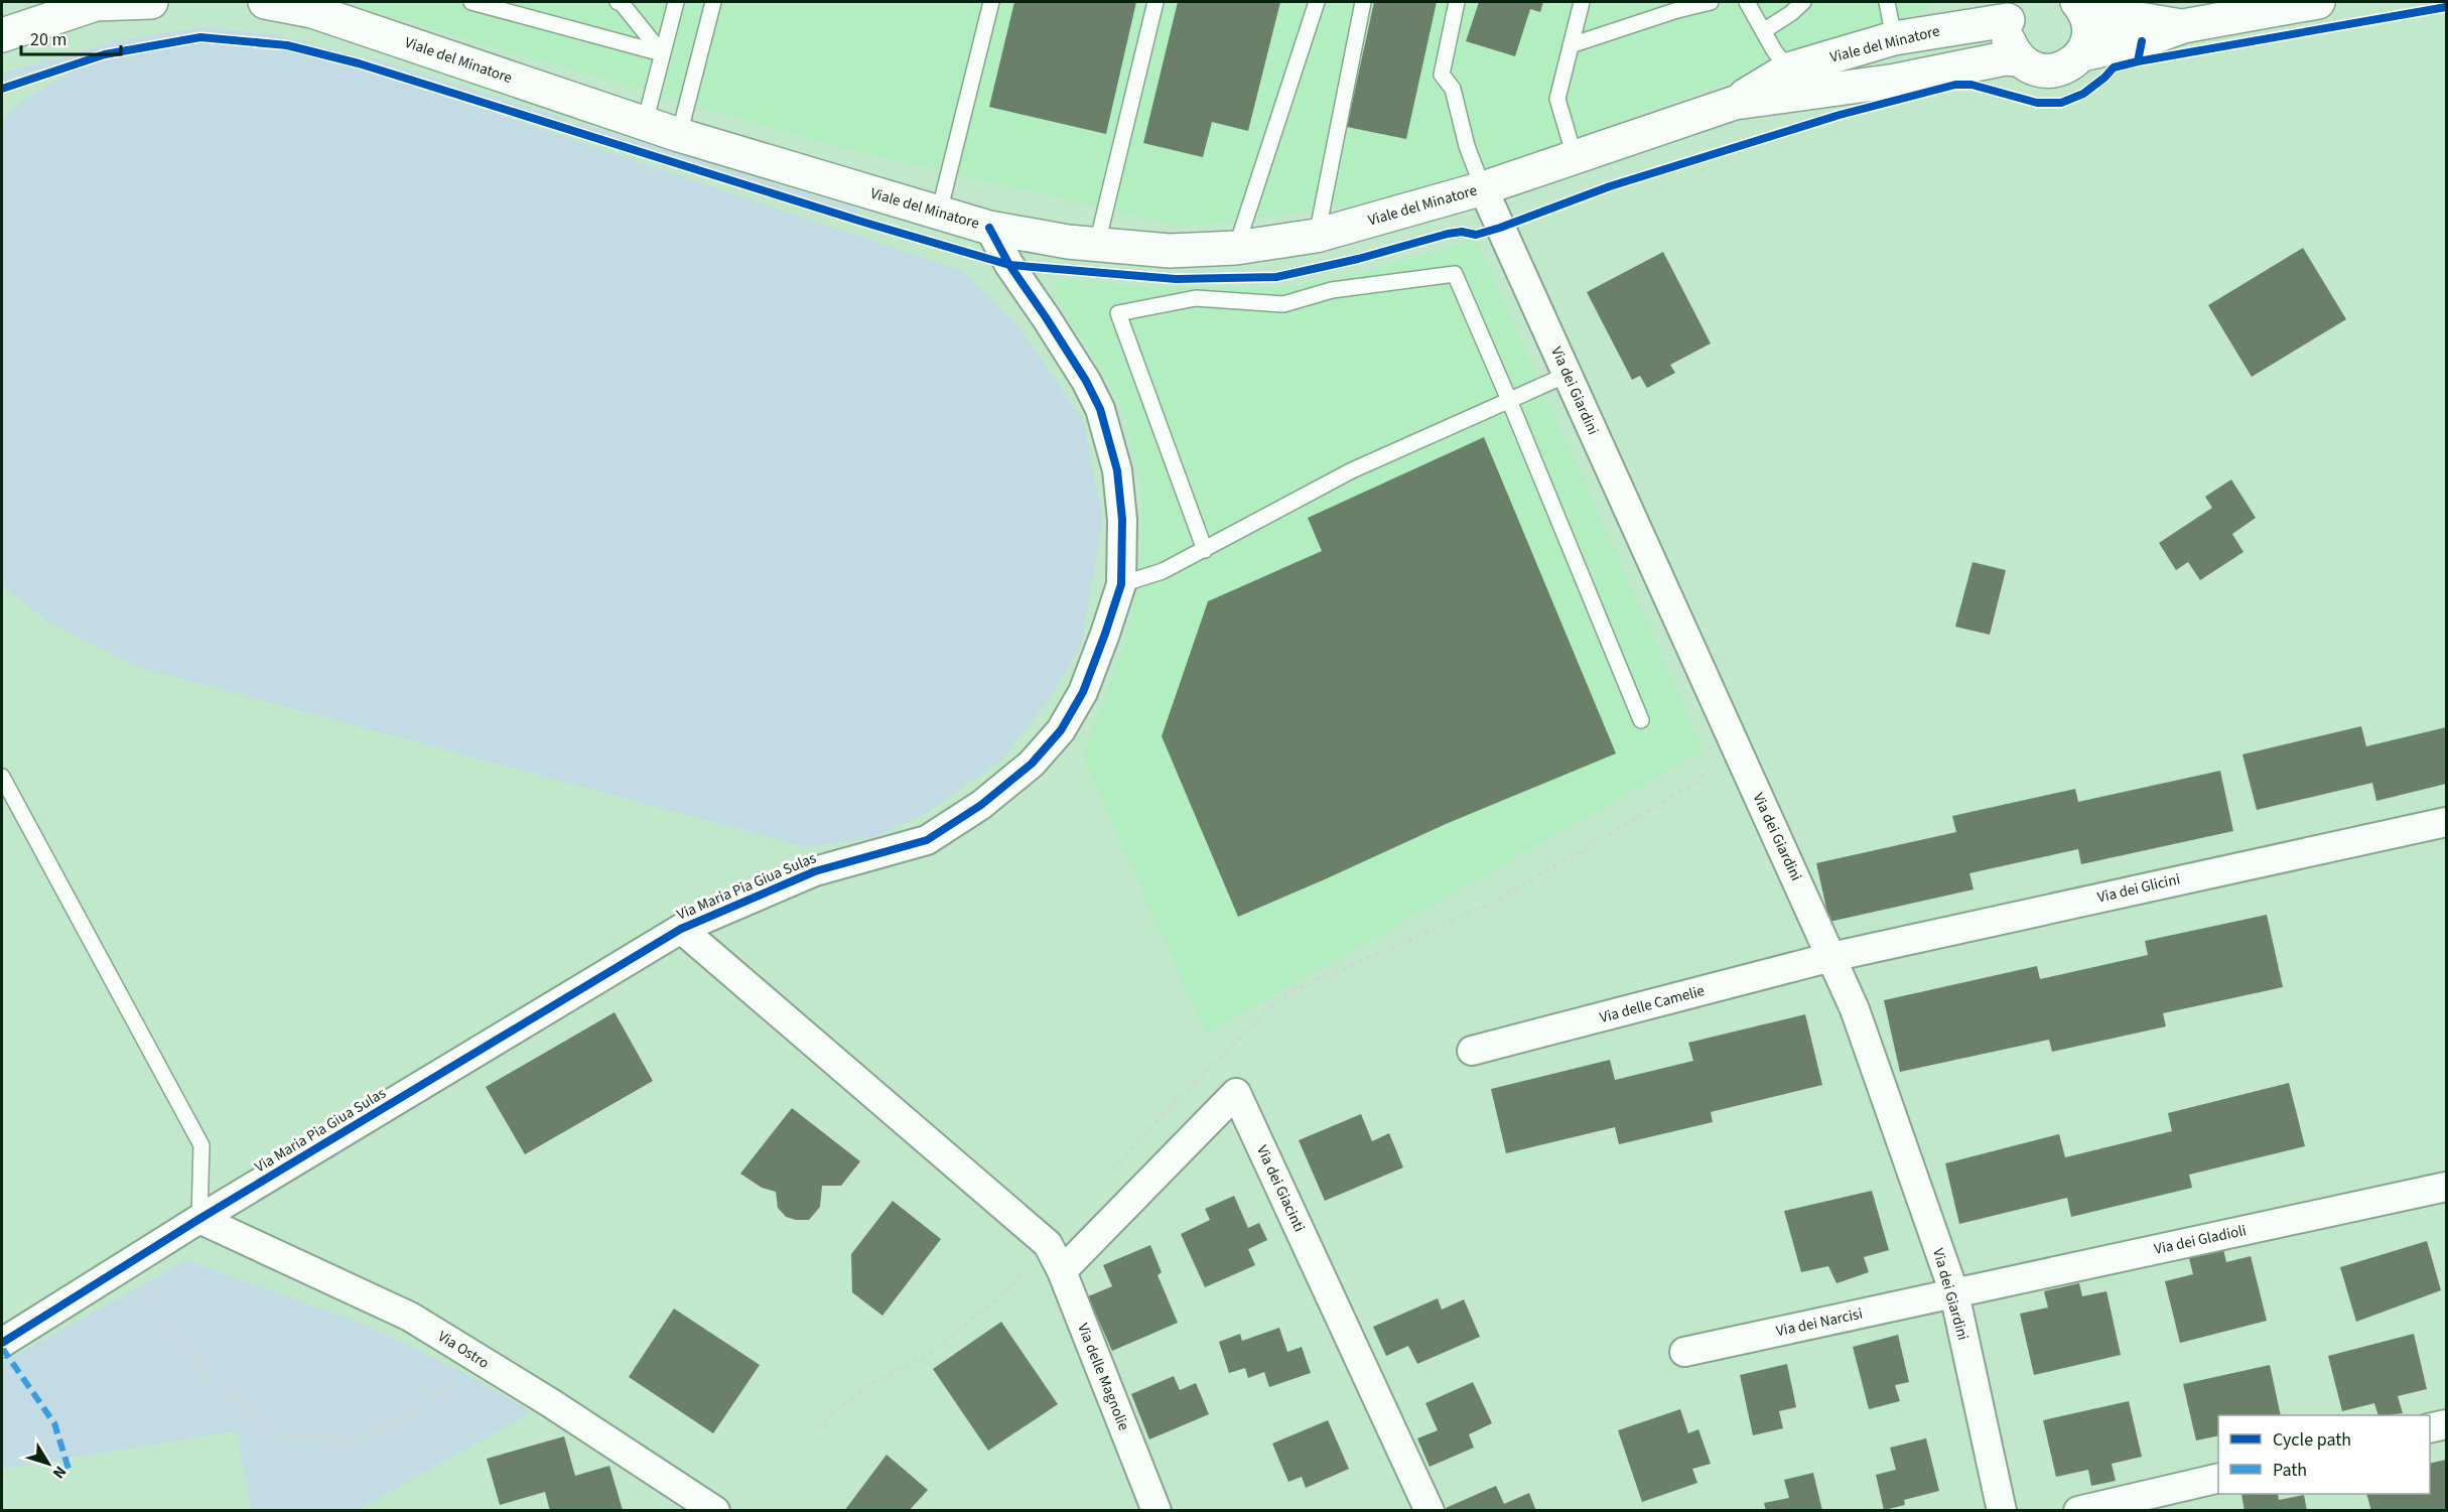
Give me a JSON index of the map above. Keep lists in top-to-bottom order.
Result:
{
  "streets": {
    "main road": ["Viale del Minatore"],
    "street": [
      "Via dei Giardini",
      "Via Maria Pia Giua Sulas",
      "Via dei Glicini",
      "Via delle Camelie",
      "Via dei Giacinti",
      "Via dei Gladioli",
      "Via dei Narcisi",
      "Via Ostro",
      "Via delle Magnolie"
    ]
  },
  "crossings": [
    ["Viale del Minatore", "Via dei Giardini"],
    ["Viale del Minatore", "Via Maria Pia Giua Sulas"],
    ["Via dei Giardini", "Via dei Glicini"],
    ["Via dei Giardini", "Via delle Camelie"],
    ["Via dei Giardini", "Via dei Gladioli"],
    ["Via dei Giardini", "Via dei Narcisi"],
    ["Via Maria Pia Giua Sulas", "Via Ostro"],
    ["Via Maria Pia Giua Sulas", "Via delle Magnolie"],
    ["Via dei Glicini", "Via delle Camelie"],
    ["Via dei Giacinti", "Via delle Magnolie"],
    ["Via dei Gladioli", "Via dei Narcisi"]
  ],
  "legend": ["Cycle path", "Path"],
  "scale_bar": "20 m",
  "north": "bottom right"
}
